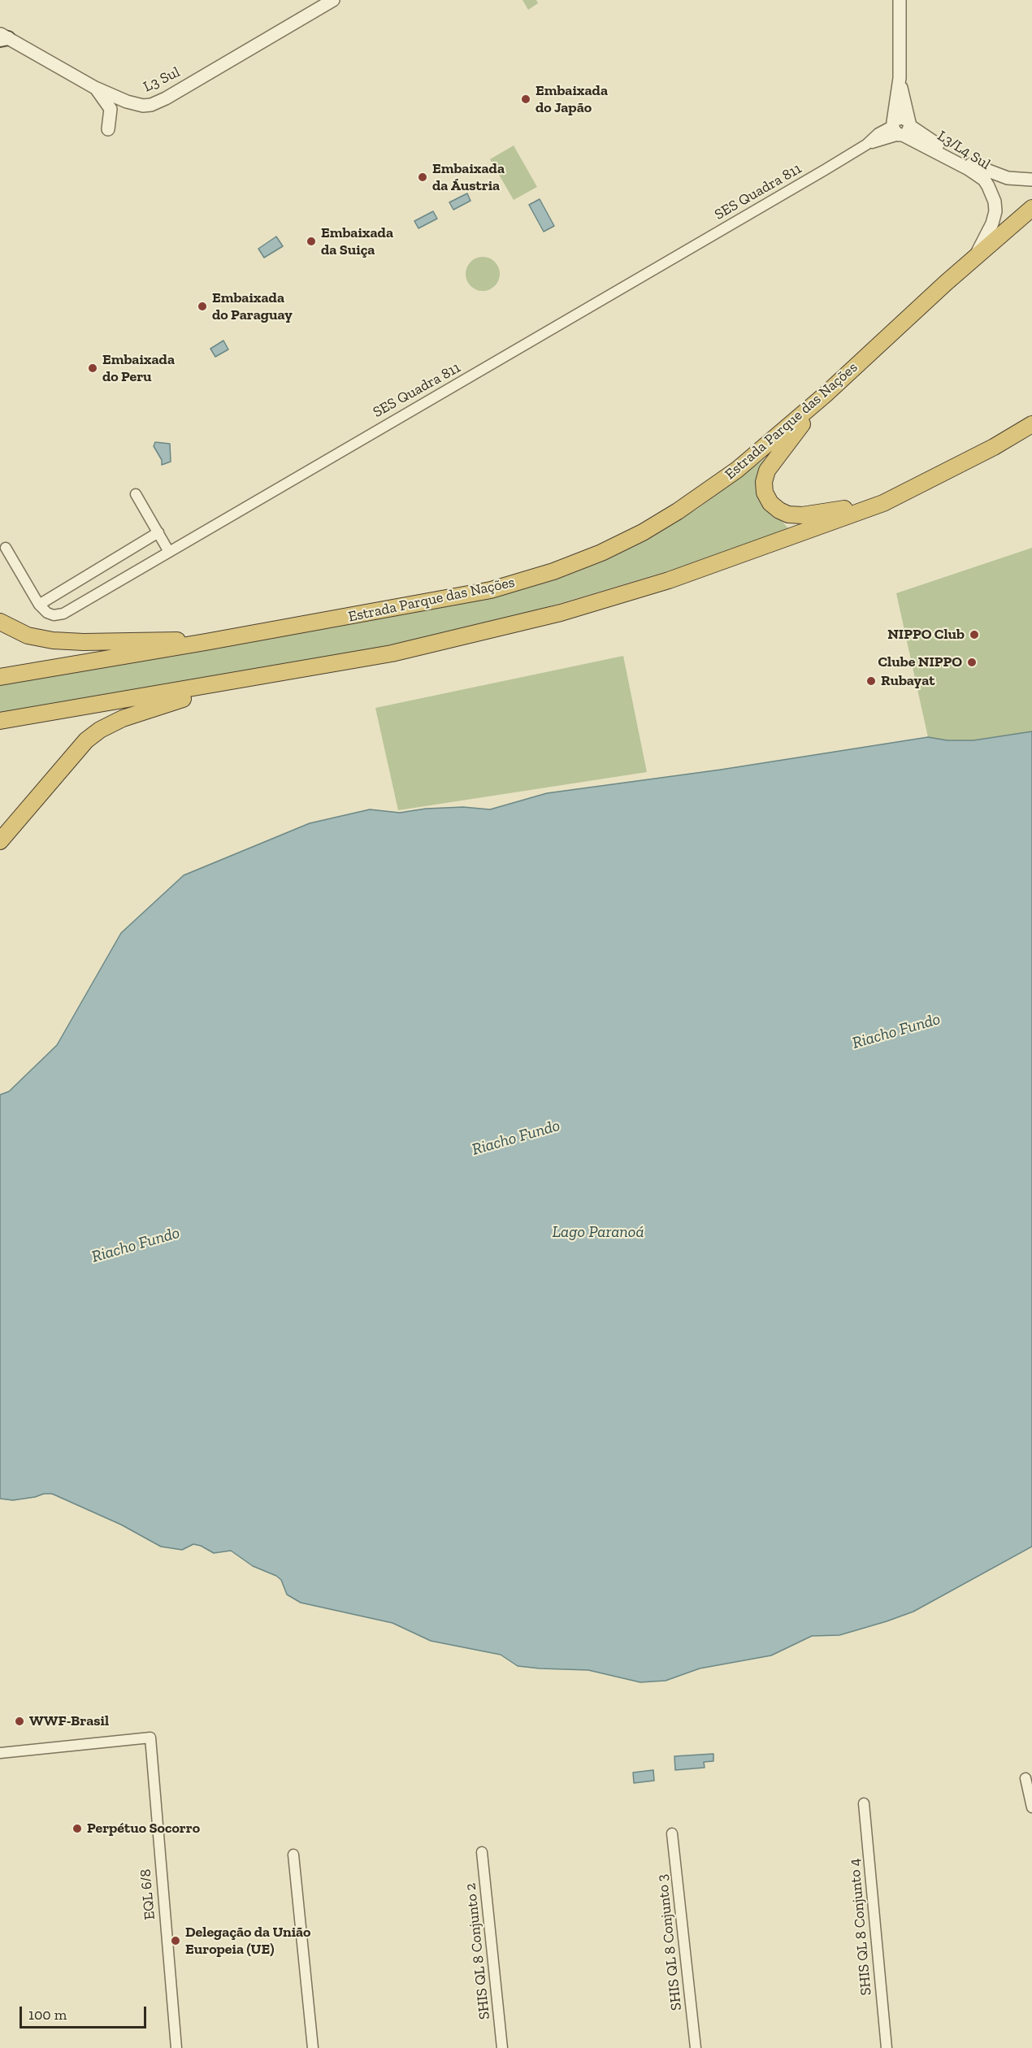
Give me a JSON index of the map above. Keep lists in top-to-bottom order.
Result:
{
  "streets": {
    "highway": ["Estrada Parque das Nações"],
    "street": [
      "L3 Sul",
      "L3/L4 Sul",
      "SES Quadra 811",
      "EQL 6/8",
      "SHIS QL 8 Conjunto 4",
      "SHIS QL 8 Conjunto 3",
      "SHIS QL 8 Conjunto 2"
    ]
  },
  "crossings": [
    ["L3/L4 Sul", "SES Quadra 811"],
    ["L3/L4 Sul", "Estrada Parque das Nações"]
  ],
  "water": ["Riacho Fundo", "Lago Paranoá"],
  "places": [
    "Embaixada do Japão",
    "Embaixada da Áustria",
    "Embaixada da Suiça",
    "Embaixada do Paraguay",
    "Embaixada do Peru",
    "NIPPO Club",
    "Clube NIPPO",
    "Rubayat",
    "WWF-Brasil",
    "Perpétuo Socorro",
    "Delegação da União Europeia (UE)"
  ],
  "scale_bar": "100 m"
}
